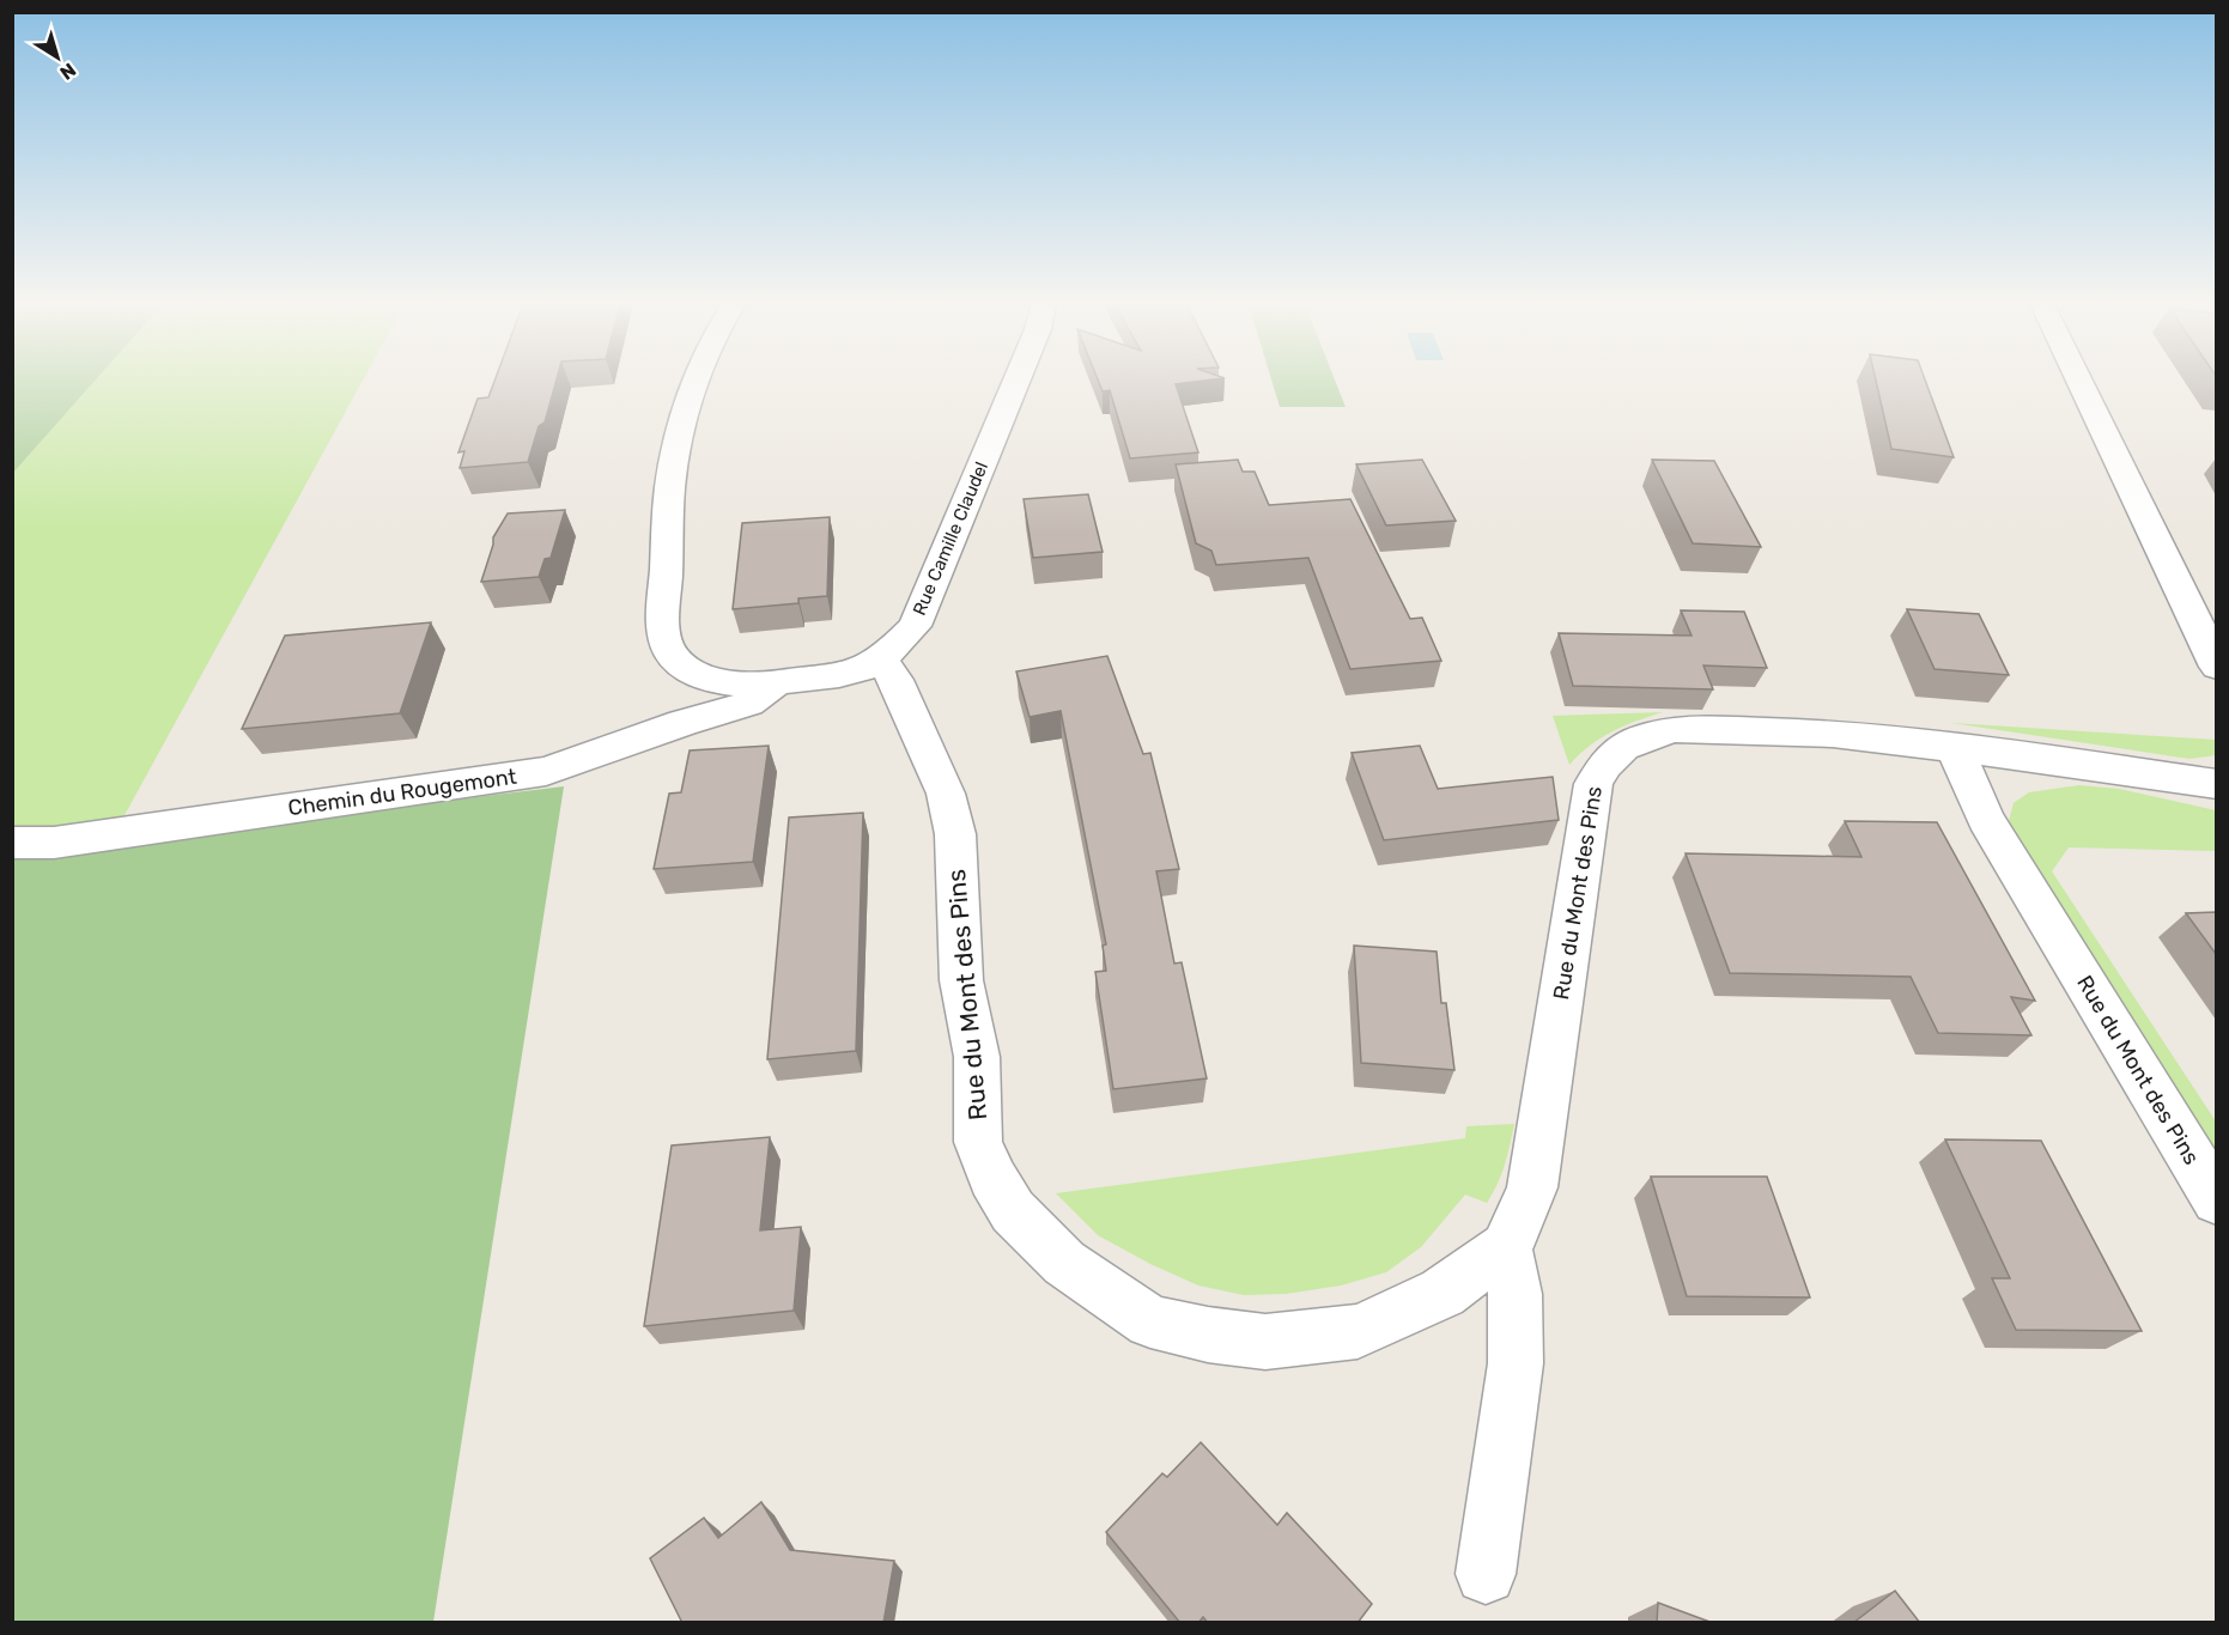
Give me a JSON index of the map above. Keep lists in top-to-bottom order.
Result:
{
  "streets": {
    "street": ["Rue Camille Claudel", "Chemin du Rougemont", "Rue du Mont des Pins"]
  },
  "crossings": [
    ["Rue Camille Claudel", "Chemin du Rougemont"],
    ["Rue Camille Claudel", "Rue du Mont des Pins"]
  ],
  "north": "bottom right"
}
